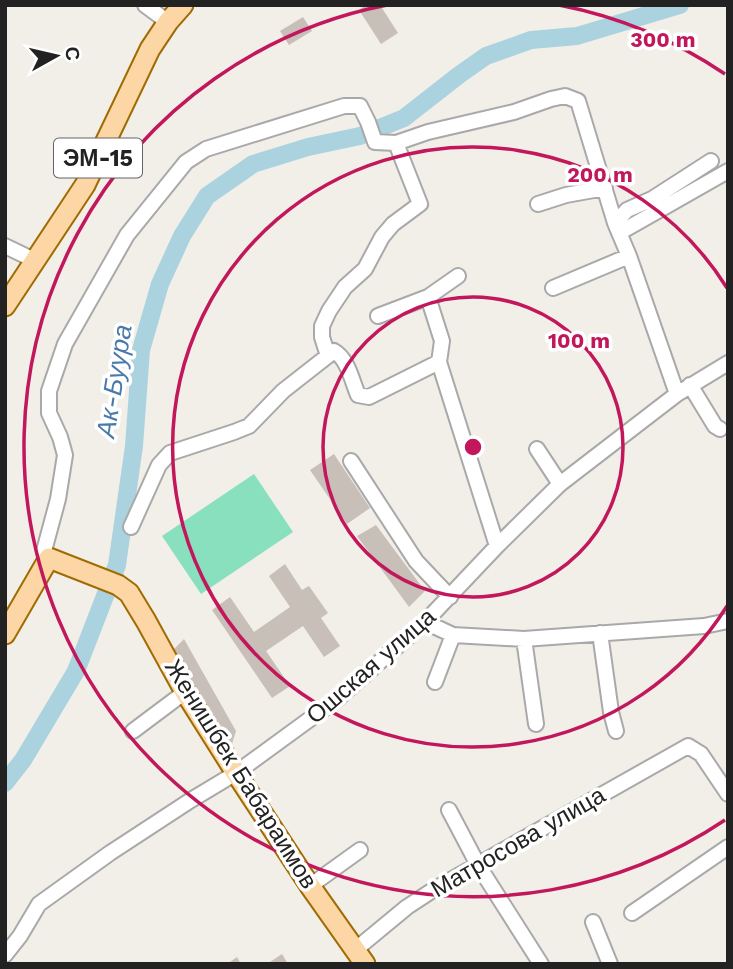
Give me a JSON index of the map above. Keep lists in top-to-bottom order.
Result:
{
  "streets": {
    "main road": ["ЭМ-15", "Женишбек Бабараимов"],
    "street": ["Ошская улица", "Матросова улица"]
  },
  "crossings": [
    ["Ошская улица", "Женишбек Бабараимов"],
    ["Женишбек Бабараимов", "Матросова улица"]
  ],
  "water": ["Ак-Буура"],
  "north": "right",
  "rings": ["300 m", "200 m", "100 m"]
}
